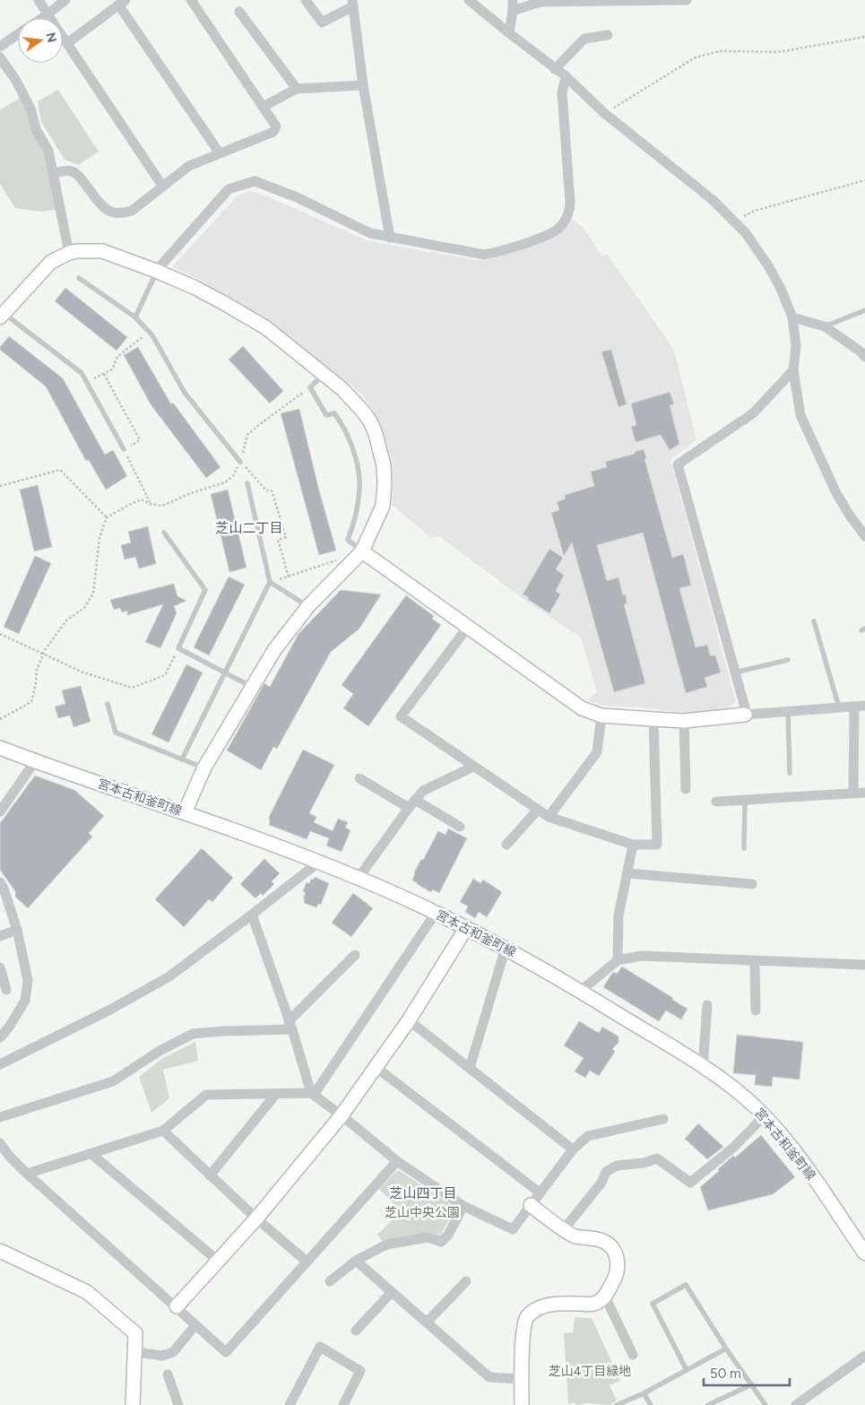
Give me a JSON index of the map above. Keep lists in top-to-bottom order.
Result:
{
  "streets": {
    "street": ["宮本古和釜町線"]
  },
  "districts": ["芝山二丁目", "芝山四丁目"],
  "parks": ["芝山中央公園", "芝山4丁目緑地"],
  "scale_bar": "50 m",
  "north": "right"
}
